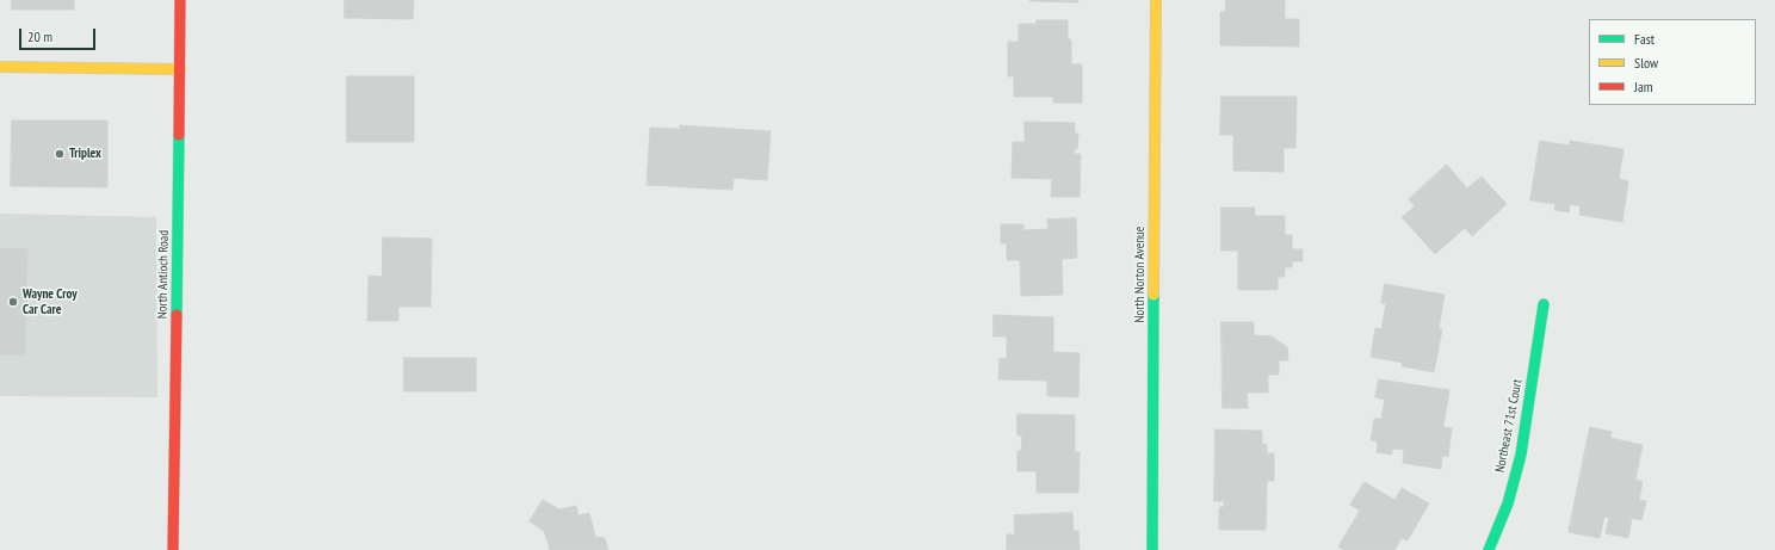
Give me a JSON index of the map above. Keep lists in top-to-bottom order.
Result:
{
  "streets": {
    "street": ["North Antioch Road", "North Norton Avenue", "Northeast 71st Court"]
  },
  "places": ["Triplex", "Wayne Croy Car Care"],
  "legend": ["Fast", "Slow", "Jam"],
  "scale_bar": "20 m"
}
